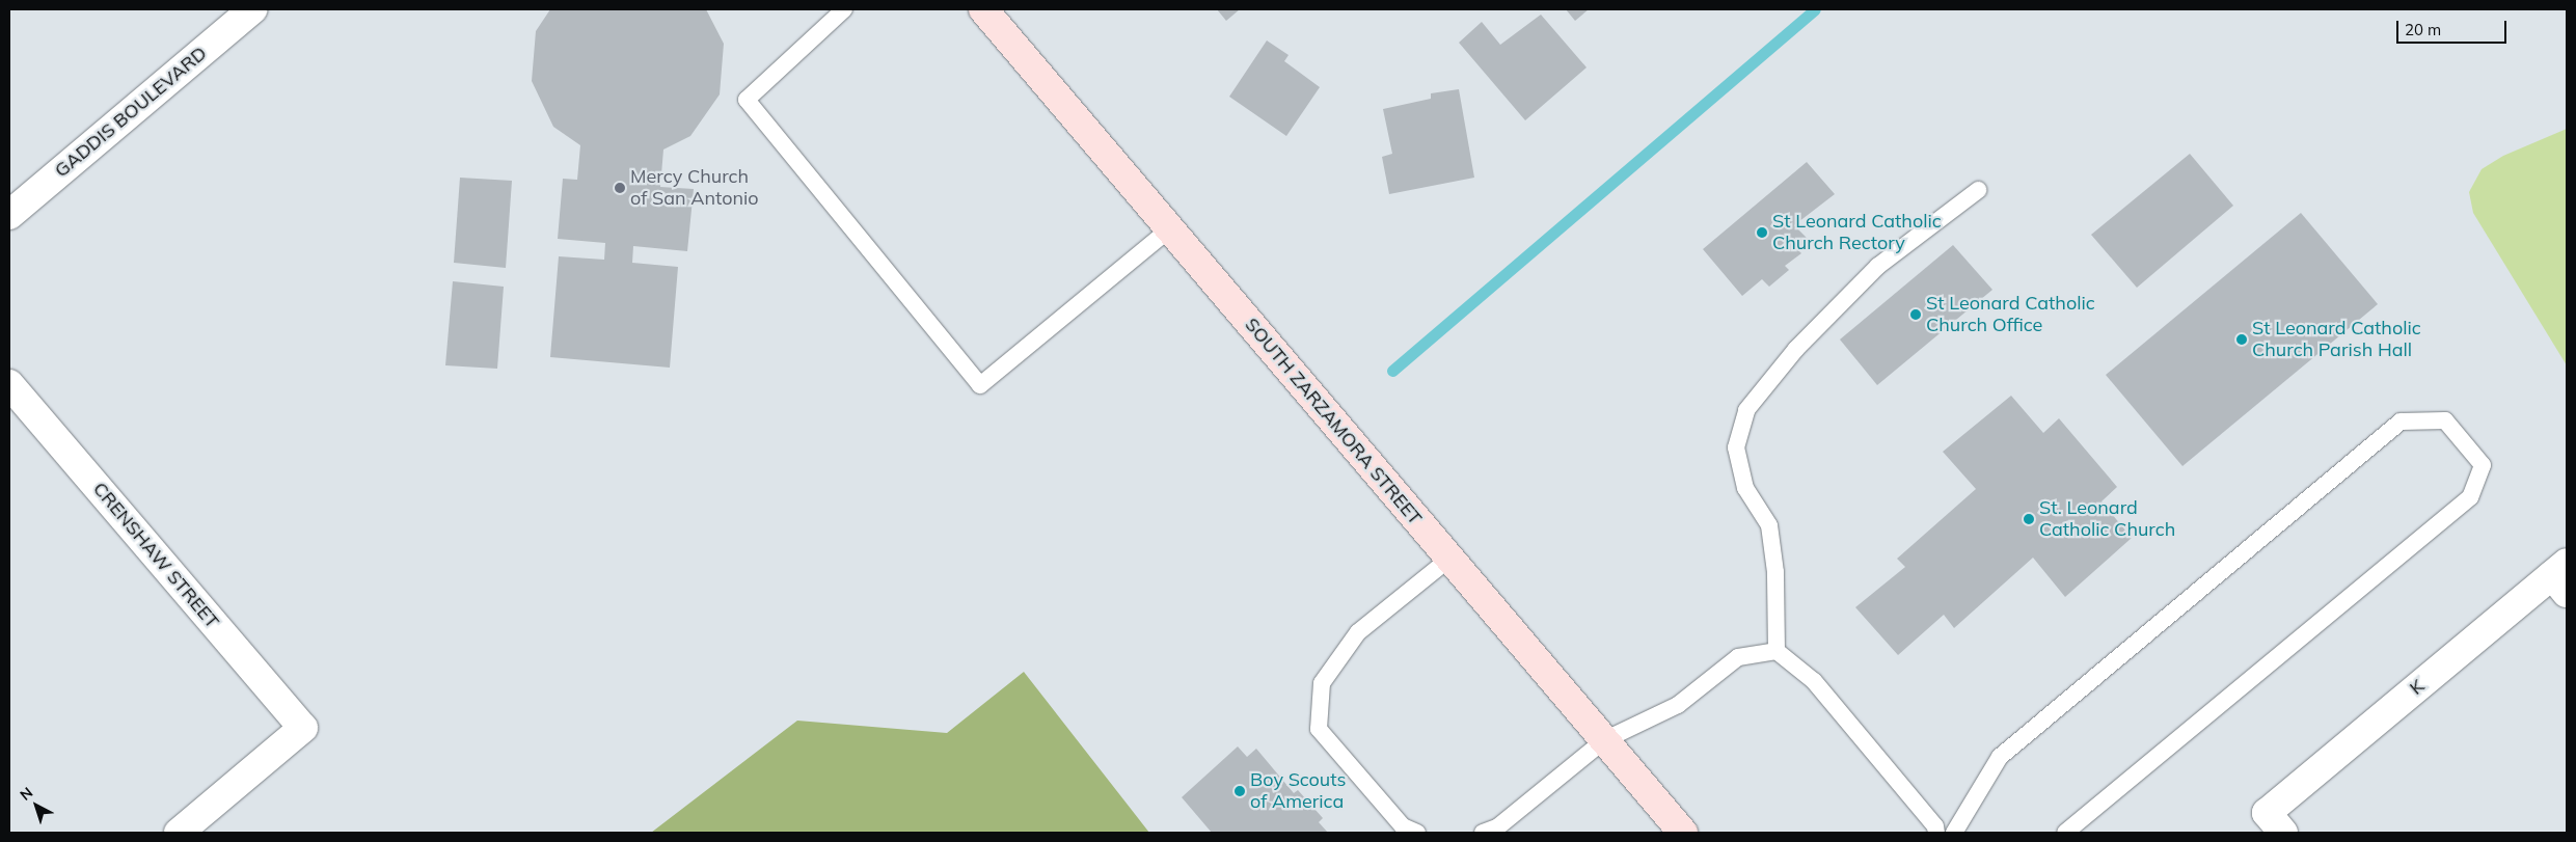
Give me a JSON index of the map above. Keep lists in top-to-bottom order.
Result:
{
  "streets": {
    "main road": ["SOUTH ZARZAMORA STREET"],
    "street": ["GADDIS BOULEVARD", "CRENSHAW STREET", "K"]
  },
  "places": [
    "Mercy Church of San Antonio",
    "St Leonard Catholic Church Rectory",
    "St Leonard Catholic Church Office",
    "St Leonard Catholic Church Parish Hall",
    "St. Leonard Catholic Church",
    "Boy Scouts of America"
  ],
  "scale_bar": "20 m",
  "north": "top left"
}
